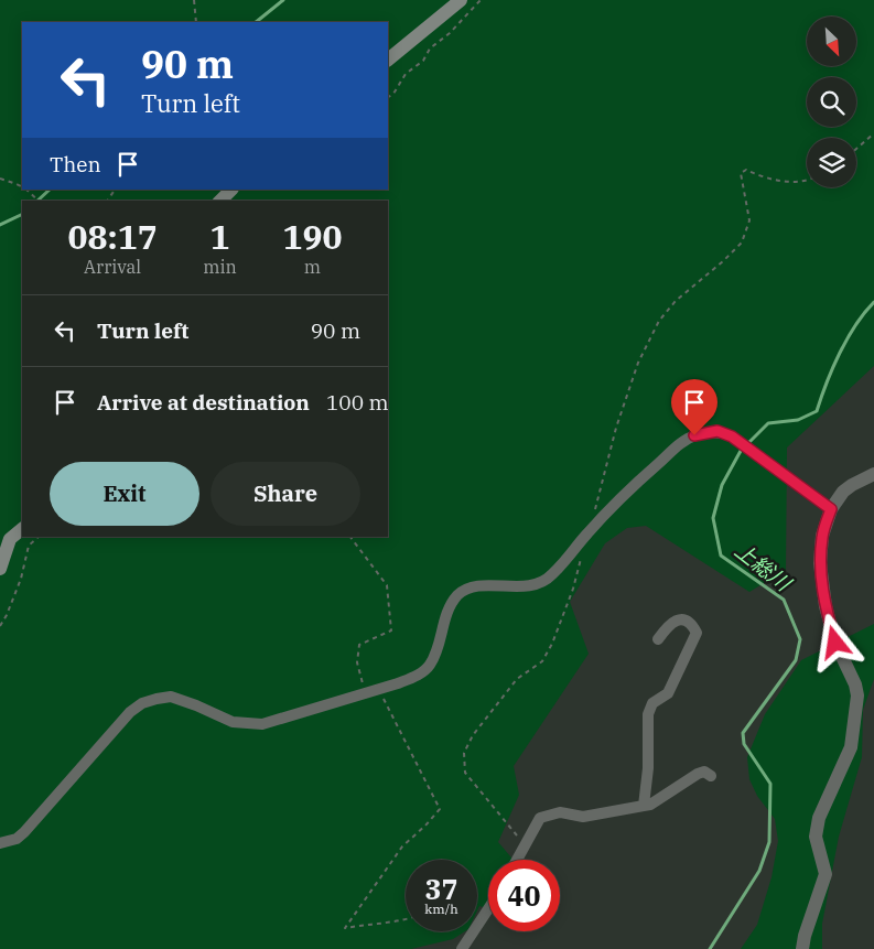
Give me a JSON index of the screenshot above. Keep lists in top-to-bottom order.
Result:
{
  "water": ["上総川"],
  "north": "bottom right",
  "page": {
    "turn": ["90 m", "Turn left"],
    "then": "Then",
    "eta": [
      "08:17",
      "Arrival",
      "1",
      "min",
      "190",
      "m"
    ],
    "list": [
      {
        "name": "Turn left",
        "value": "90 m"
      },
      {
        "name": "Arrive at destination",
        "value": "100 m"
      }
    ],
    "buttons": ["Exit", "Share"],
    "speed": "37 km/h",
    "limit": "40"
  }
}
